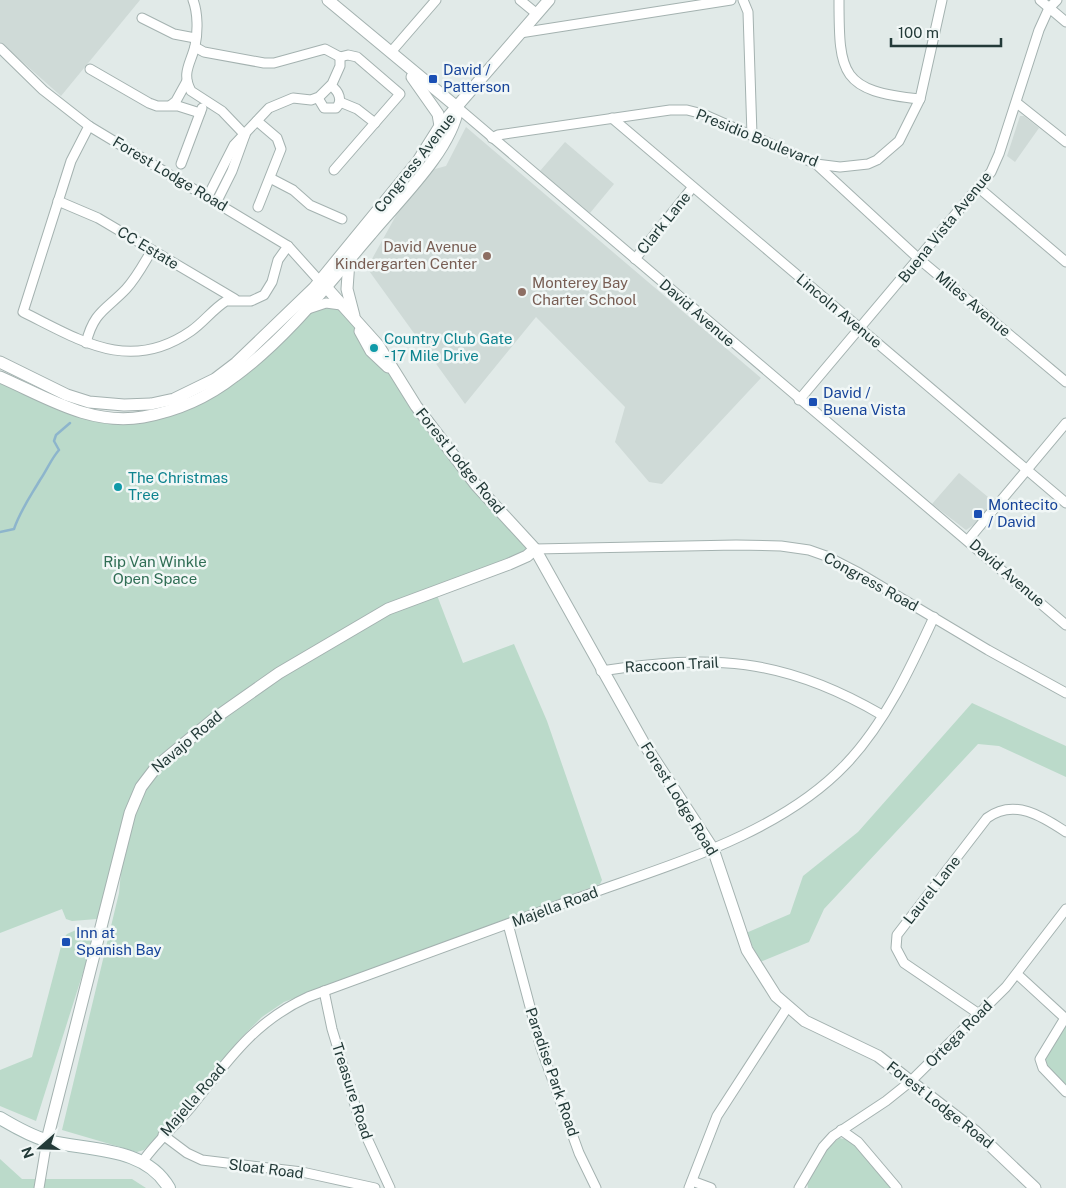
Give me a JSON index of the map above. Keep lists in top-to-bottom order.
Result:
{
  "streets": {
    "street": [
      "Presidio Boulevard",
      "Congress Avenue",
      "Forest Lodge Road",
      "Clark Lane",
      "Buena Vista Avenue",
      "CC Estate",
      "Miles Avenue",
      "Lincoln Avenue",
      "David Avenue",
      "Congress Road",
      "Raccoon Trail",
      "Navajo Road",
      "Laurel Lane",
      "Majella Road",
      "Ortega Road",
      "Paradise Park Road",
      "Treasure Road",
      "Sloat Road"
    ]
  },
  "crossings": [
    ["Presidio Boulevard", "Miles Avenue"],
    ["Presidio Boulevard", "Lincoln Avenue"],
    ["Presidio Boulevard", "David Avenue"],
    ["Congress Avenue", "Forest Lodge Road"],
    ["Congress Avenue", "David Avenue"],
    ["Forest Lodge Road", "Congress Road"],
    ["Forest Lodge Road", "Raccoon Trail"],
    ["Forest Lodge Road", "Navajo Road"],
    ["Forest Lodge Road", "Majella Road"],
    ["Forest Lodge Road", "Ortega Road"],
    ["Clark Lane", "Lincoln Avenue"],
    ["Clark Lane", "David Avenue"],
    ["Buena Vista Avenue", "Miles Avenue"],
    ["Buena Vista Avenue", "Lincoln Avenue"],
    ["Buena Vista Avenue", "David Avenue"],
    ["Congress Road", "Navajo Road"],
    ["Congress Road", "Majella Road"],
    ["Raccoon Trail", "Majella Road"],
    ["Laurel Lane", "Ortega Road"],
    ["Majella Road", "Paradise Park Road"],
    ["Majella Road", "Treasure Road"],
    ["Majella Road", "Sloat Road"]
  ],
  "parks": ["Rip Van Winkle Open Space"],
  "places": {
    "transit": [
      "David / Patterson",
      "David / Buena Vista",
      "Montecito / David",
      "Inn at Spanish Bay"
    ],
    "other": [
      "David Avenue Kindergarten Center",
      "Monterey Bay Charter School",
      "Country Club Gate - 17 Mile Drive",
      "The Christmas Tree"
    ]
  },
  "scale_bar": "100 m",
  "north": "left"
}
